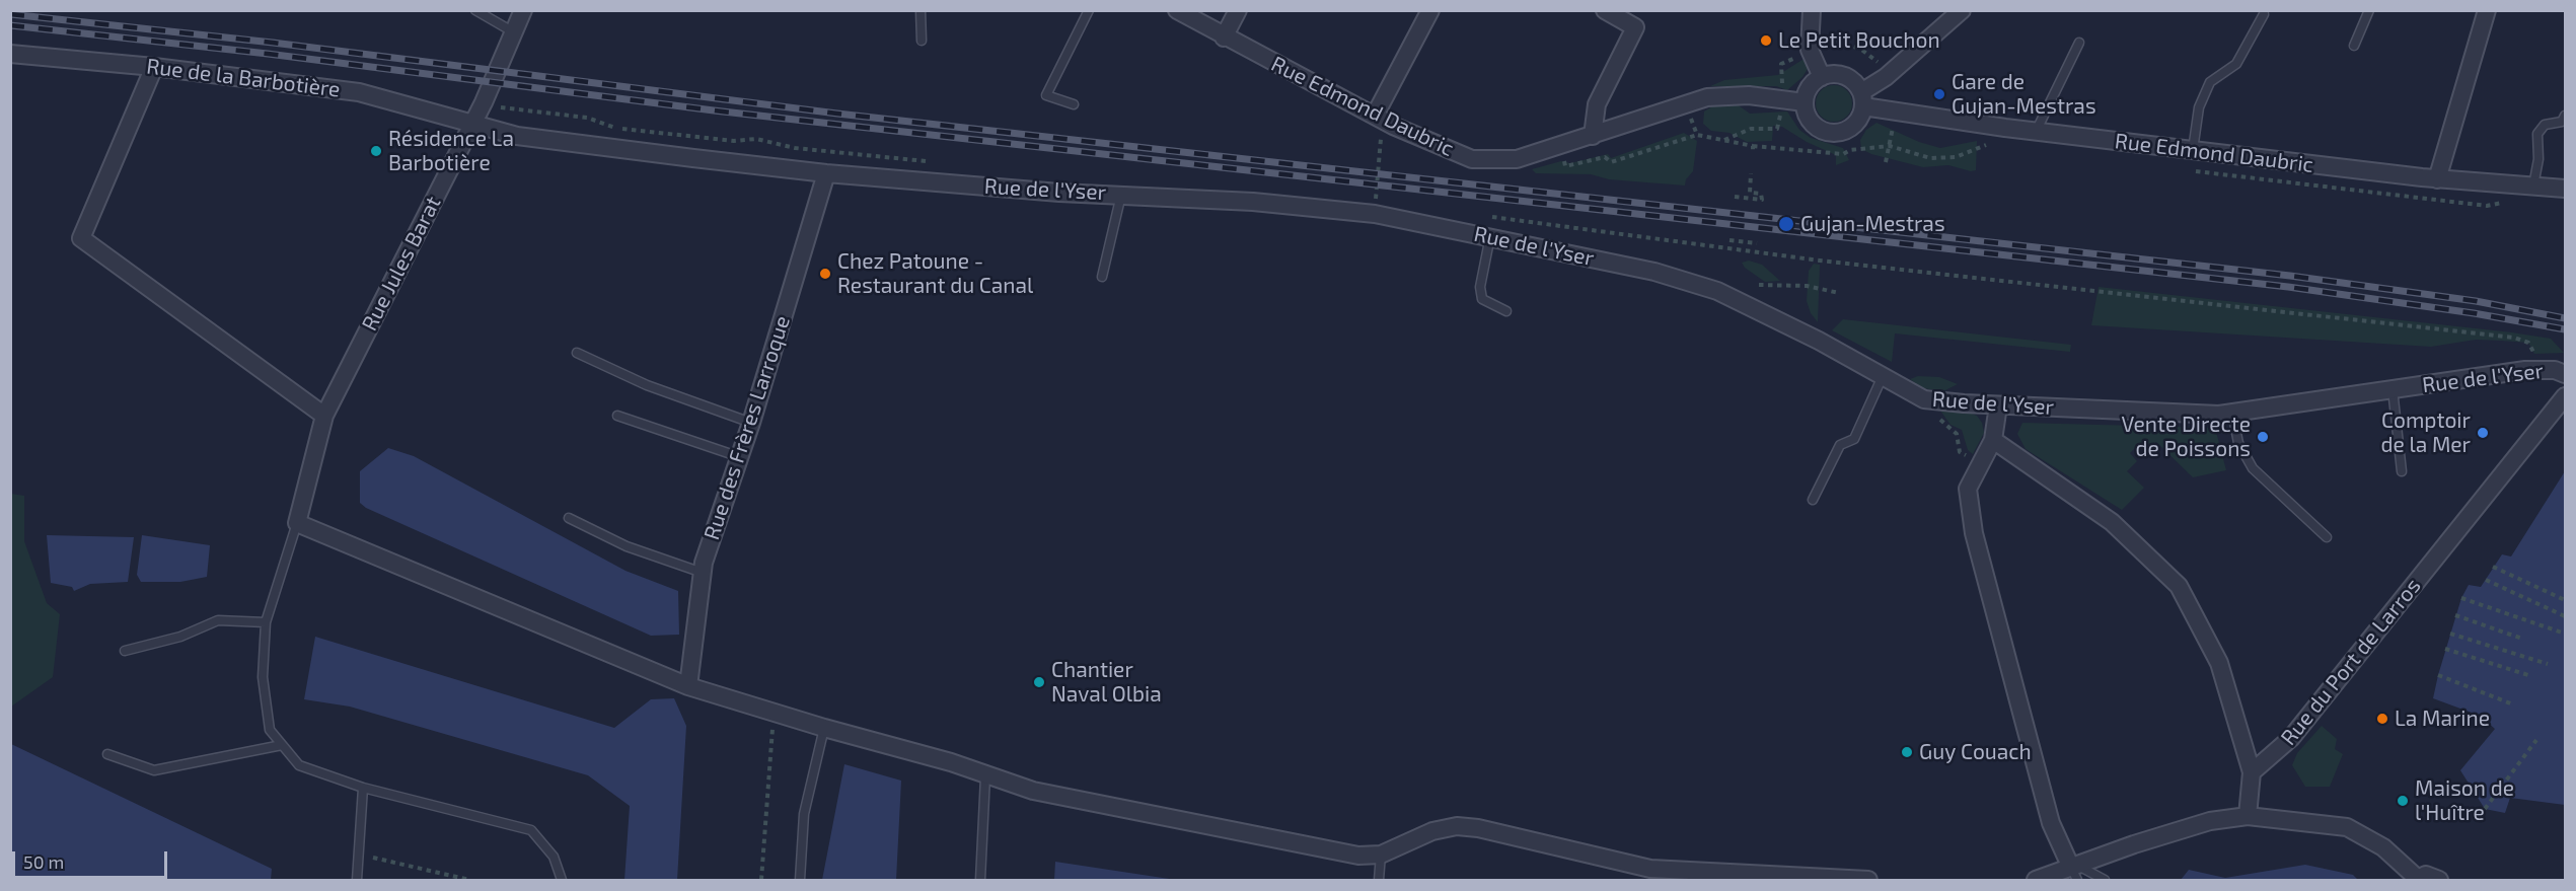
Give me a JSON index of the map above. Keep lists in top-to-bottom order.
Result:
{
  "streets": {
    "street": [
      "Rue de la Barbotière",
      "Rue Edmond Daubric",
      "Rue de l'Yser",
      "Rue Jules Barat",
      "Rue des Frères Larroque",
      "Rue du Port de Larros"
    ]
  },
  "crossings": [
    ["Rue de la Barbotière", "Rue de l'Yser"],
    ["Rue de la Barbotière", "Rue Jules Barat"],
    ["Rue de l'Yser", "Rue Jules Barat"],
    ["Rue de l'Yser", "Rue des Frères Larroque"]
  ],
  "places": [
    "Le Petit Bouchon",
    "Gare de Gujan-Mestras",
    "Résidence La Barbotière",
    "Gujan-Mestras",
    "Chez Patoune - Restaurant du Canal",
    "Comptoir de la Mer",
    "Vente Directe de Poissons",
    "Chantier Naval Olbia",
    "La Marine",
    "Guy Couach",
    "Maison de l'Huître"
  ],
  "scale_bar": "50 m"
}
